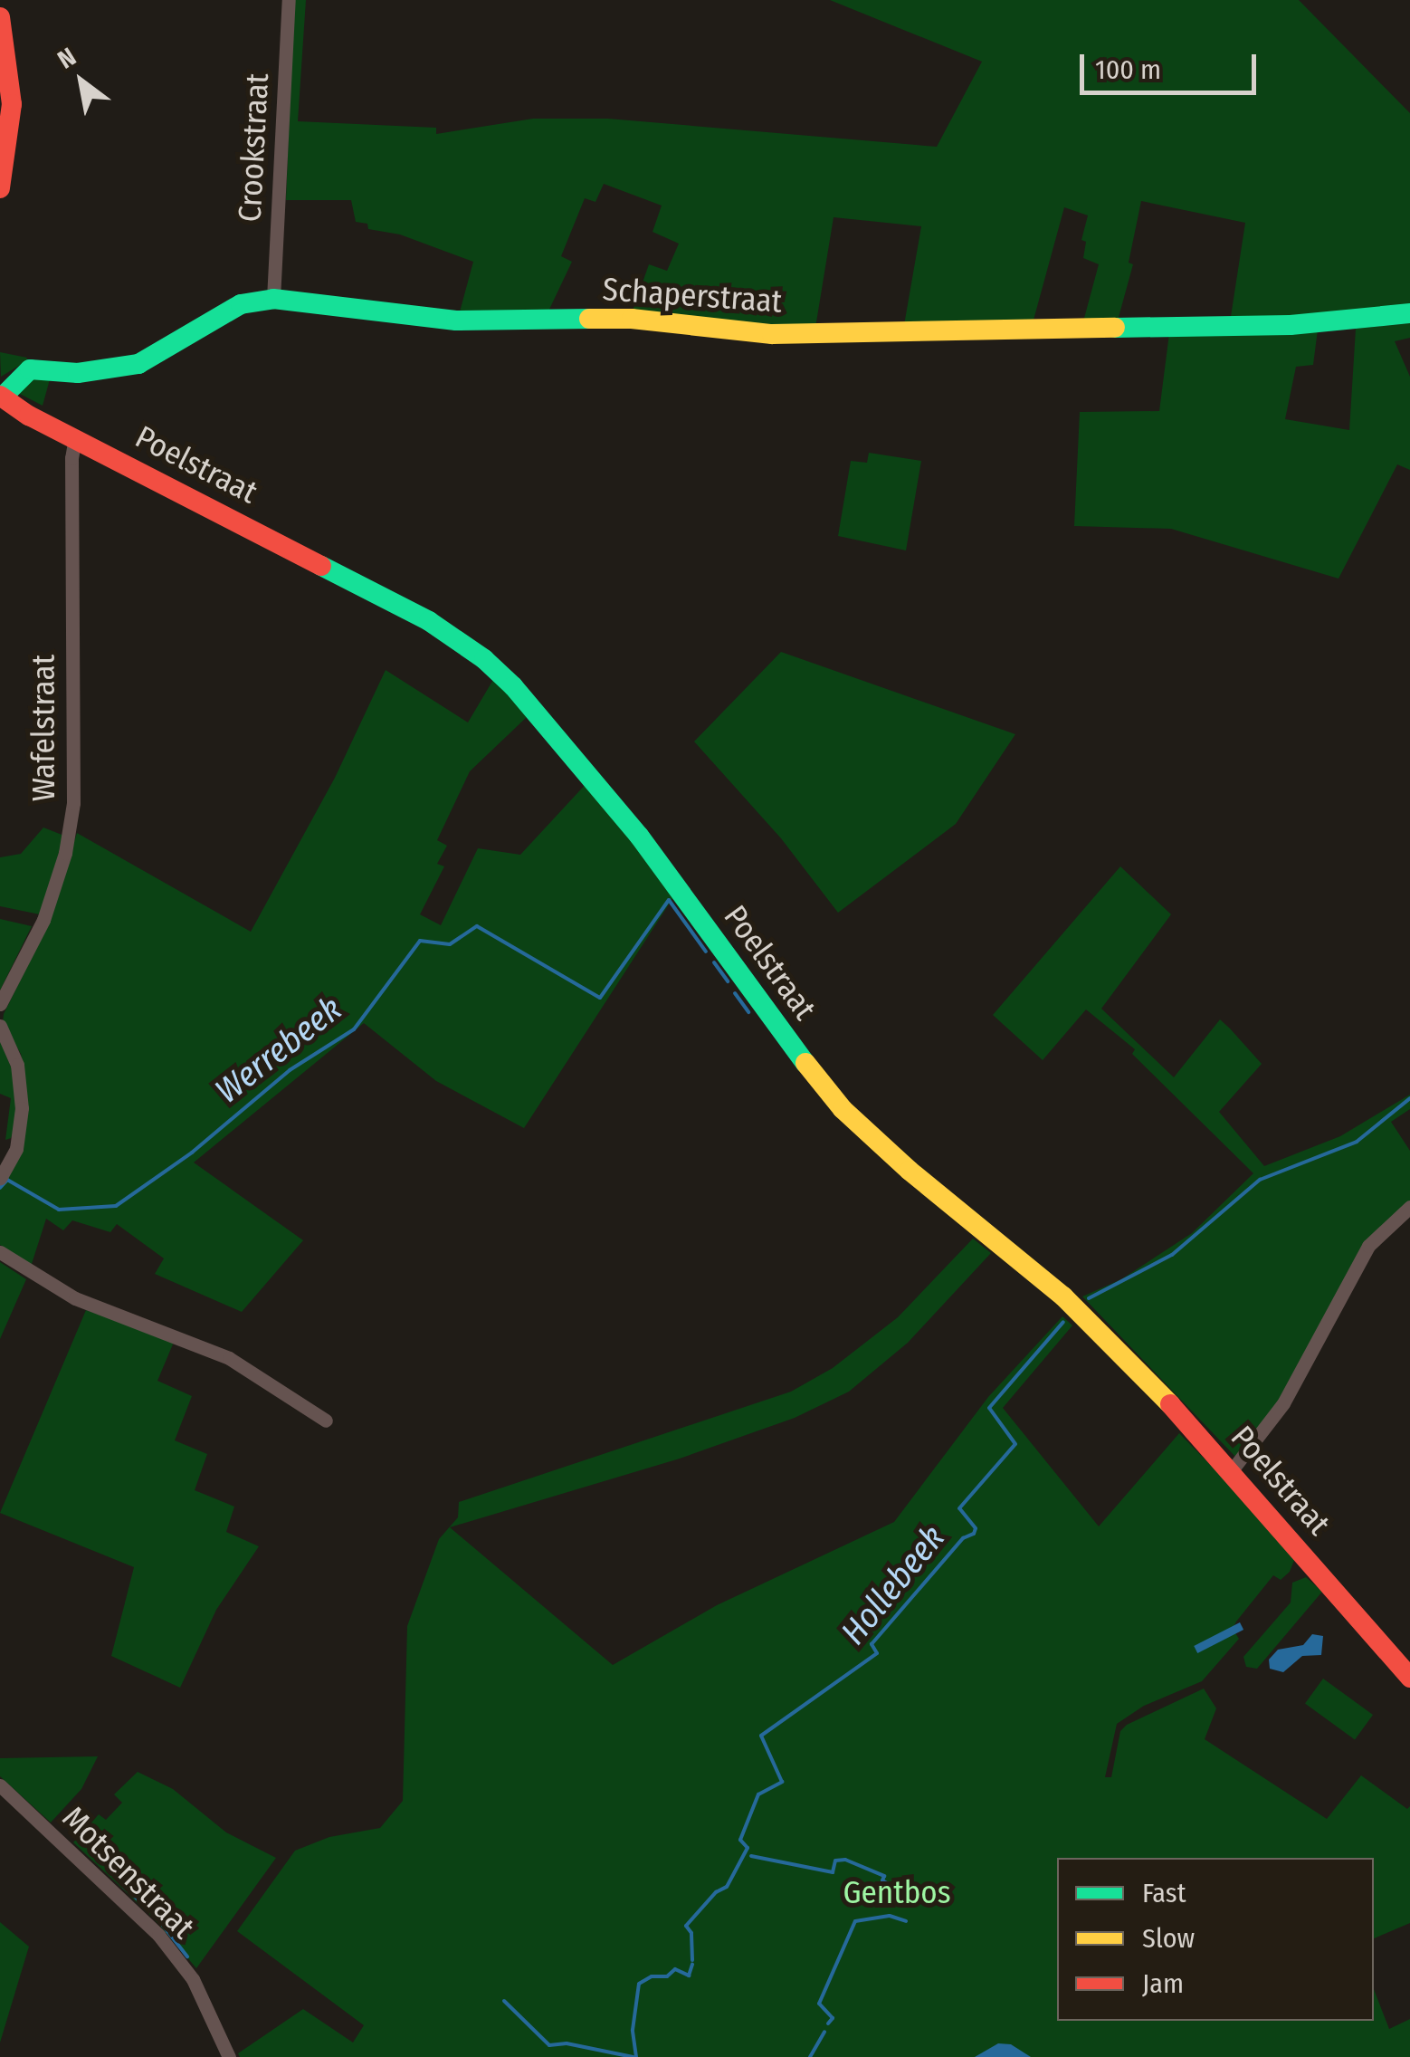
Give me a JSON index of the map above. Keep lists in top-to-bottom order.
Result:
{
  "streets": {
    "street": [
      "Crookstraat",
      "Schaperstraat",
      "Poelstraat",
      "Wafelstraat",
      "Motsenstraat"
    ]
  },
  "crossings": [
    ["Crookstraat", "Schaperstraat"],
    ["Schaperstraat", "Poelstraat"],
    ["Poelstraat", "Wafelstraat"]
  ],
  "water": ["Werrebeek", "Hollebeek"],
  "parks": ["Gentbos"],
  "legend": ["Fast", "Slow", "Jam"],
  "scale_bar": "100 m",
  "north": "top left"
}
